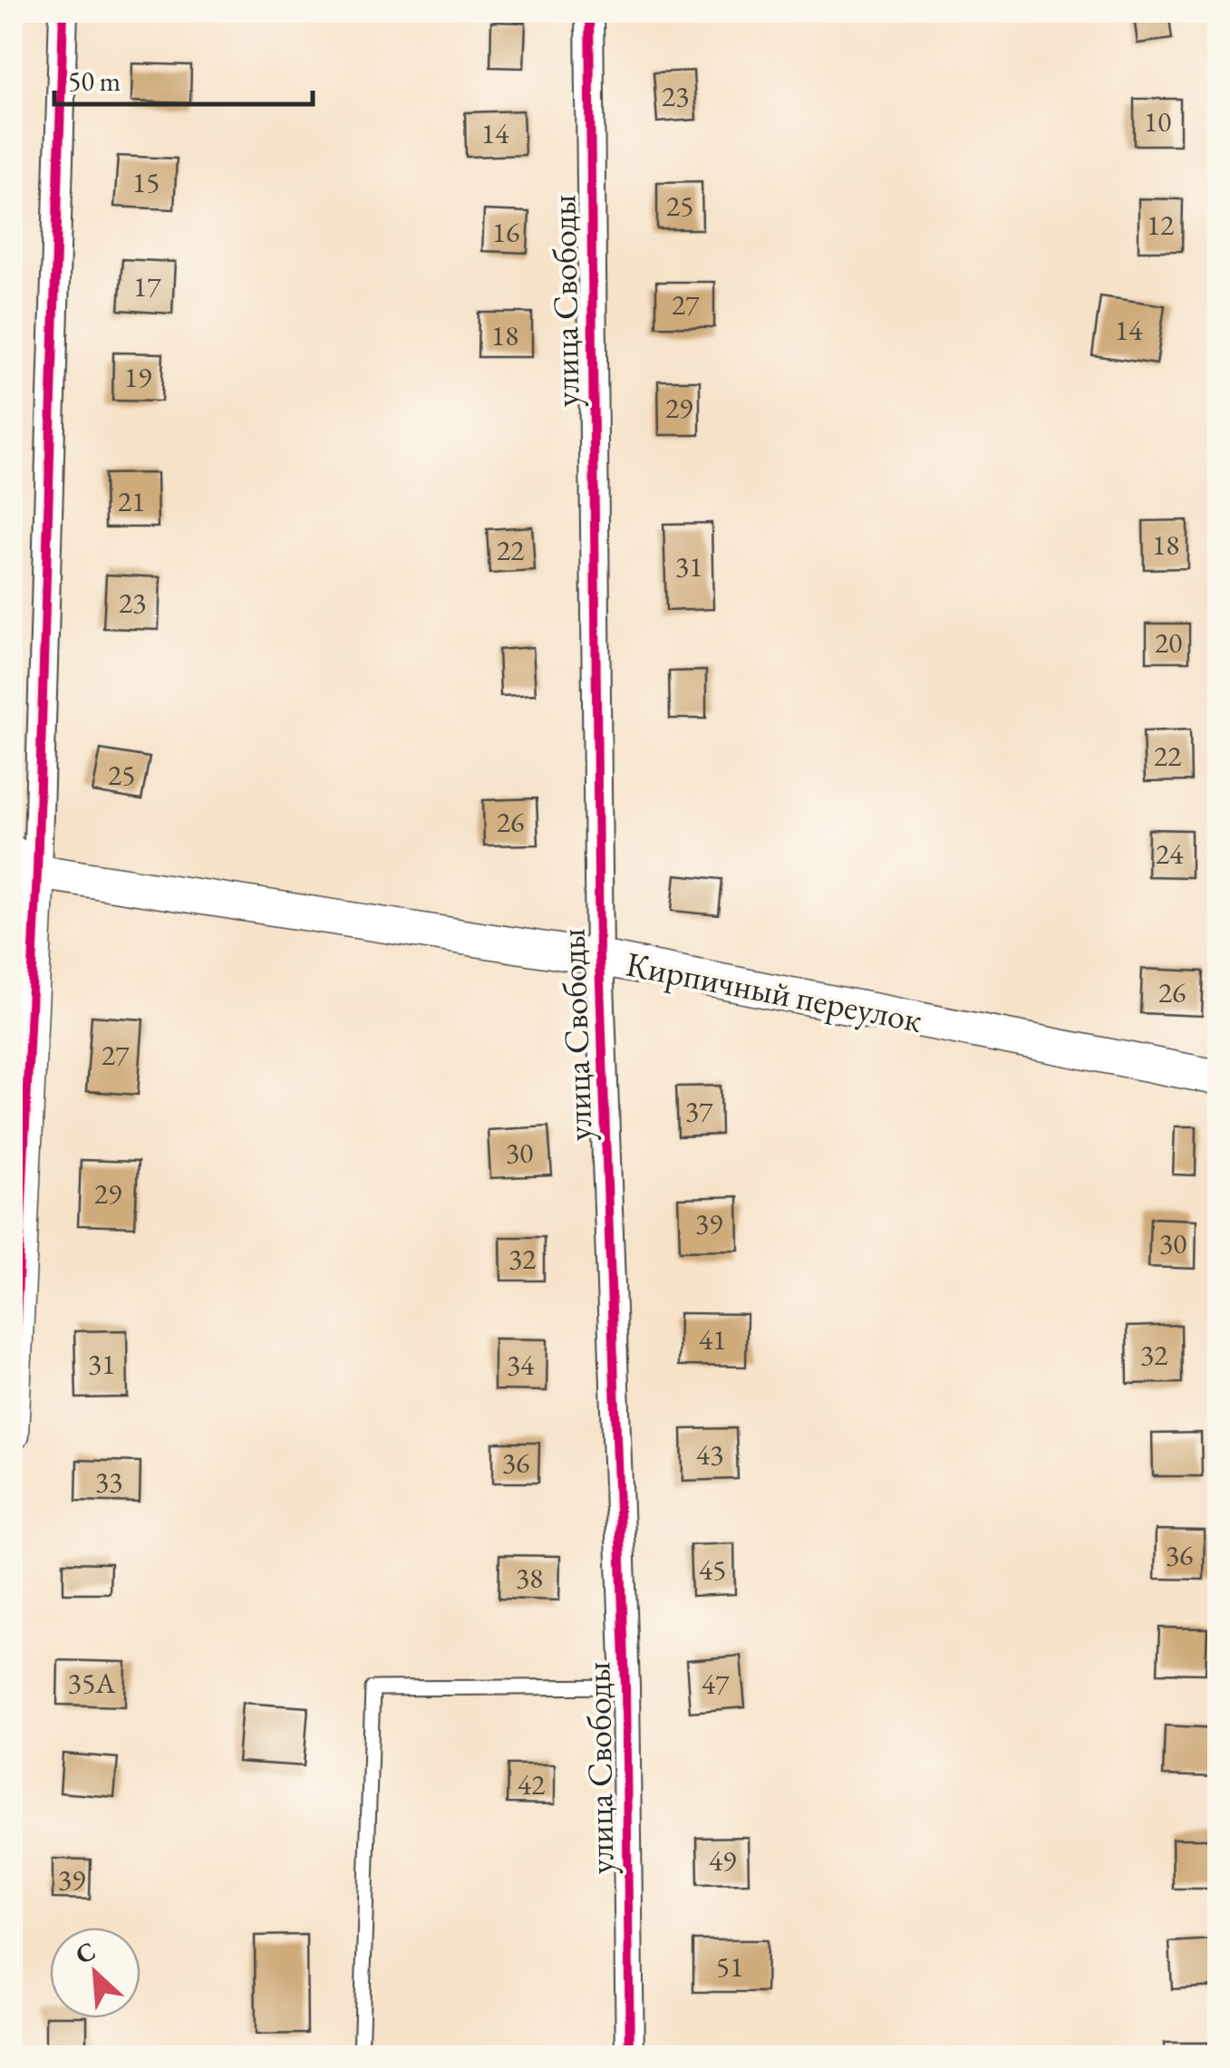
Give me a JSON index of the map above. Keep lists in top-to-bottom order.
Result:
{
  "streets": {
    "street": ["улица Свободы", "Кирпичный переулок"]
  },
  "crossings": [
    ["улица Свободы", "Кирпичный переулок"]
  ],
  "house_numbers": [
    "23",
    "10",
    "14",
    "15",
    "25",
    "12",
    "16",
    "17",
    "27",
    "14",
    "18",
    "19",
    "29",
    "21",
    "18",
    "22",
    "31",
    "23",
    "20",
    "22",
    "25",
    "26",
    "24",
    "26",
    "27",
    "37",
    "30",
    "29",
    "39",
    "30",
    "32",
    "41",
    "32",
    "31",
    "34",
    "43",
    "36",
    "33",
    "36",
    "45",
    "38",
    "35А",
    "47",
    "42",
    "49",
    "39",
    "51"
  ],
  "scale_bar": "50 m",
  "north": "top left"
}
